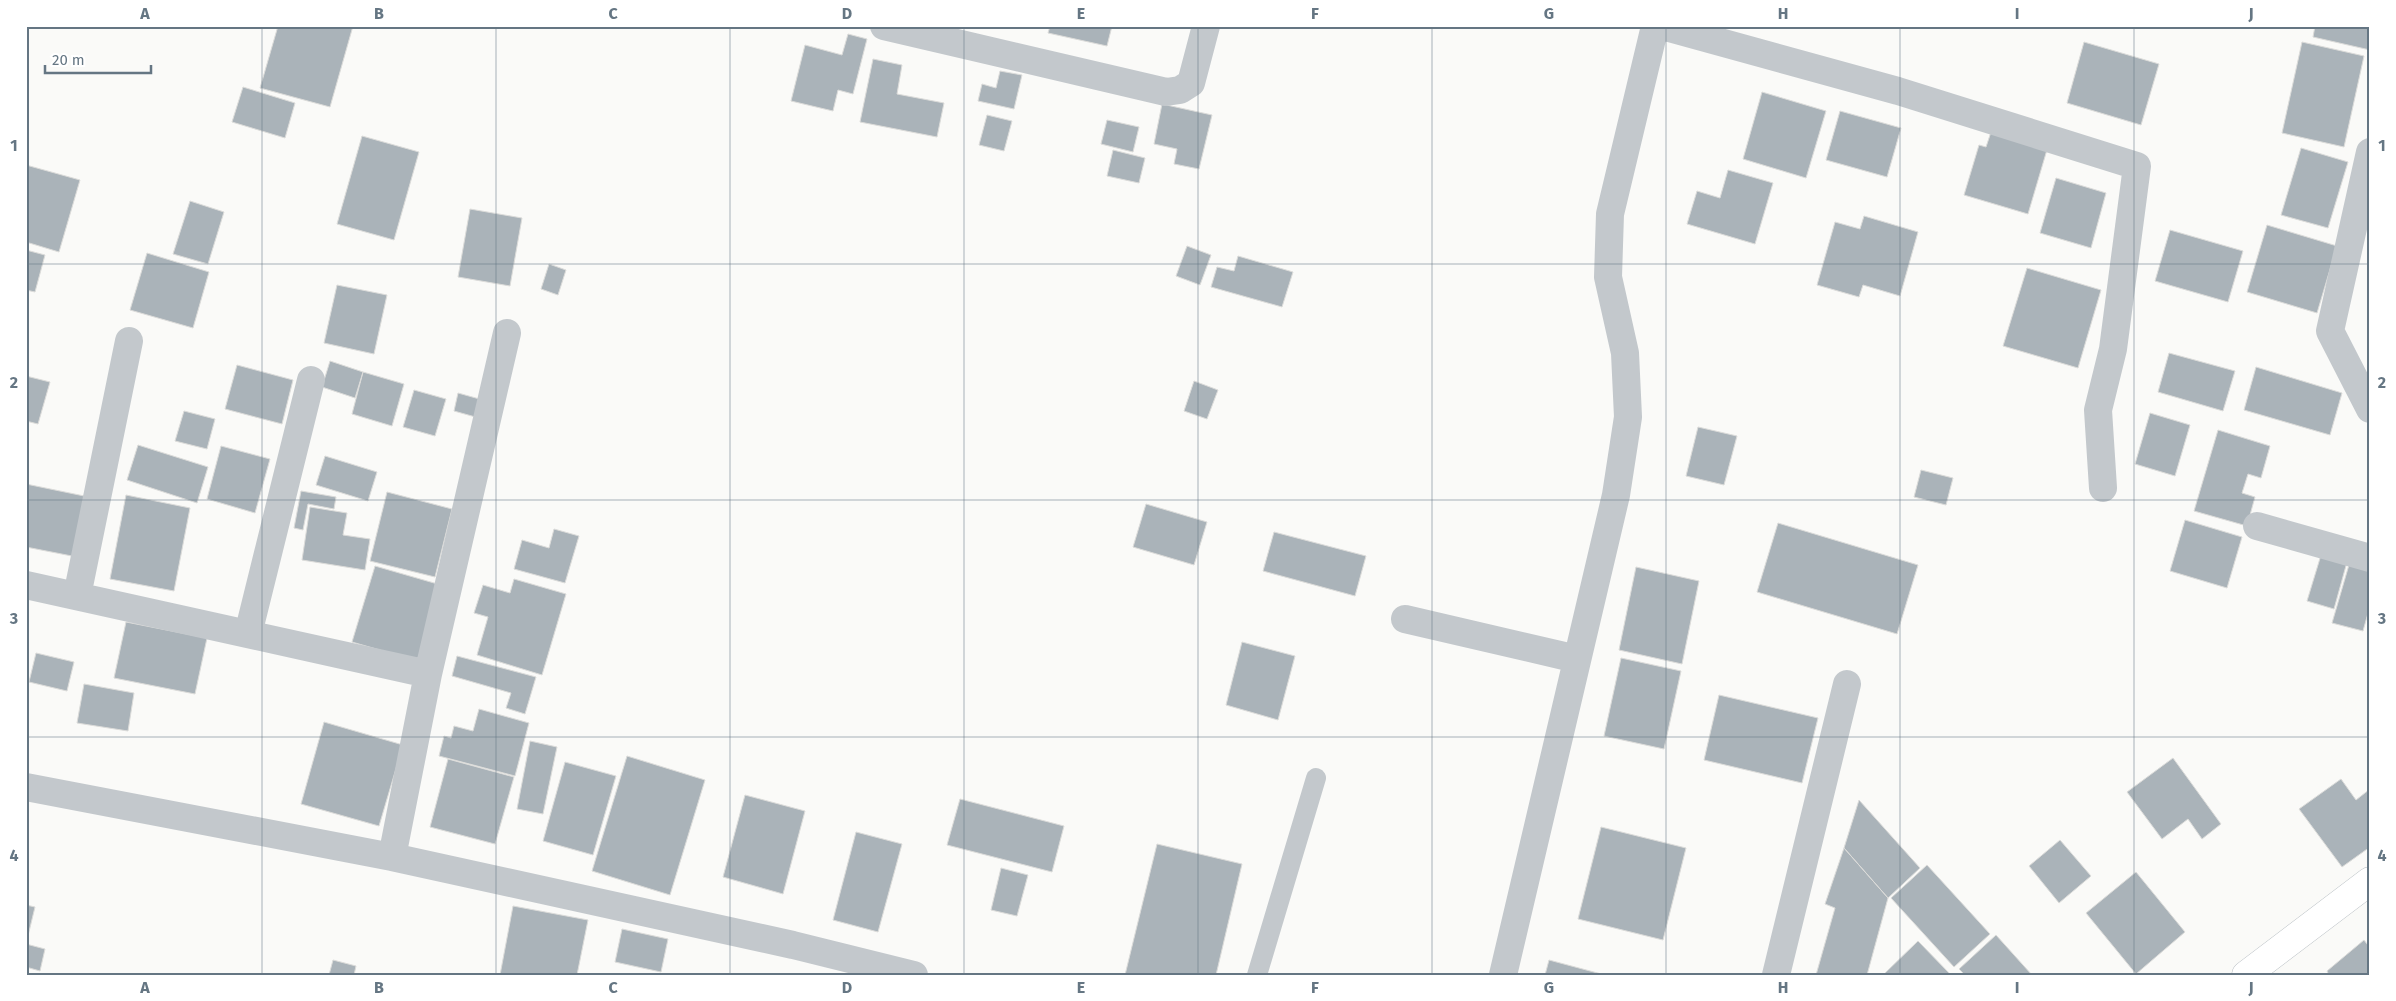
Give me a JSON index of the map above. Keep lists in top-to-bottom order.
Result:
{
  "scale_bar": "20 m",
  "grid": {
    "columns": [
      "A",
      "B",
      "C",
      "D",
      "E",
      "F",
      "G",
      "H",
      "I",
      "J"
    ],
    "rows": [
      "1",
      "2",
      "3",
      "4"
    ]
  }
}
